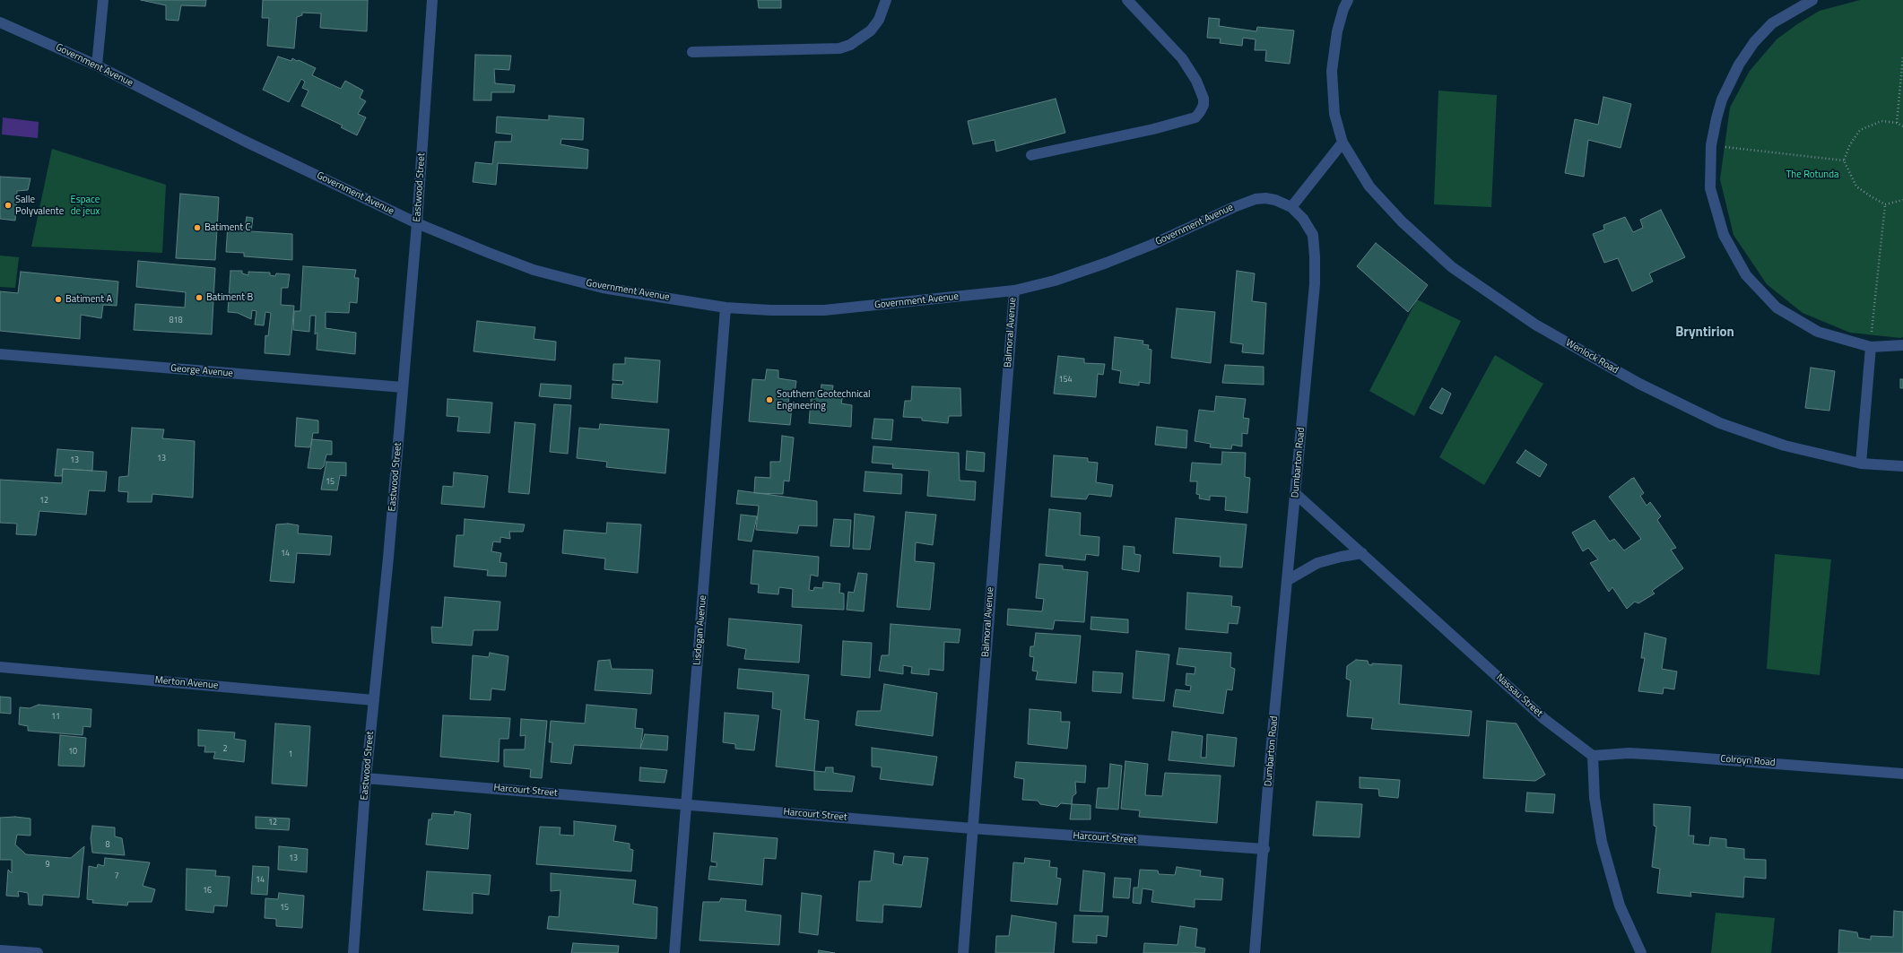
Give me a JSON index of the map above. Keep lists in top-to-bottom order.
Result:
{
  "streets": {
    "street": [
      "Government Avenue",
      "Eastwood Street",
      "Balmoral Avenue",
      "Wenlock Road",
      "George Avenue",
      "Dumbarton Road",
      "Lisdogan Avenue",
      "Merton Avenue",
      "Nassau Street",
      "Colroyn Road",
      "Harcourt Street"
    ]
  },
  "crossings": [
    ["Government Avenue", "Eastwood Street"],
    ["Government Avenue", "Balmoral Avenue"],
    ["Government Avenue", "Dumbarton Road"],
    ["Government Avenue", "Lisdogan Avenue"],
    ["Eastwood Street", "George Avenue"],
    ["Eastwood Street", "Merton Avenue"],
    ["Eastwood Street", "Harcourt Street"],
    ["Balmoral Avenue", "Harcourt Street"],
    ["Dumbarton Road", "Nassau Street"],
    ["Dumbarton Road", "Harcourt Street"],
    ["Lisdogan Avenue", "Harcourt Street"],
    ["Nassau Street", "Colroyn Road"]
  ],
  "districts": ["Bryntirion"],
  "parks": ["The Rotunda", "Espace de jeux"],
  "places": [
    "Salle Polyvalente",
    "Batiment C",
    "Batiment B",
    "Batiment A",
    "Southern Geotechnical Engineering"
  ],
  "house_numbers": [
    "818",
    "154",
    "13",
    "13",
    "15",
    "12",
    "14",
    "11",
    "2",
    "10",
    "1",
    "12",
    "8",
    "13",
    "9",
    "7",
    "14",
    "16",
    "15"
  ]
}
